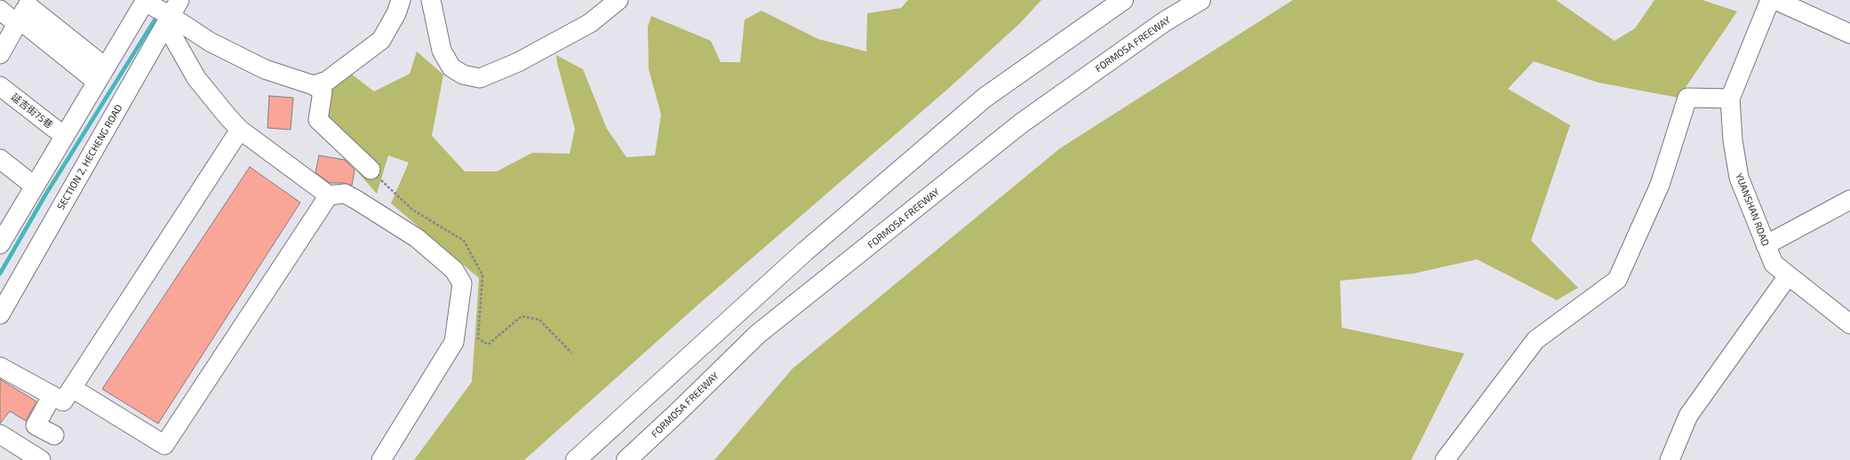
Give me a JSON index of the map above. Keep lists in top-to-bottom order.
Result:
{
  "streets": {
    "highway": ["FORMOSA FREEWAY"],
    "street": ["延吉街75巷", "SECTION 2, HECHENG ROAD", "YUANSHAN ROAD"]
  }
}
